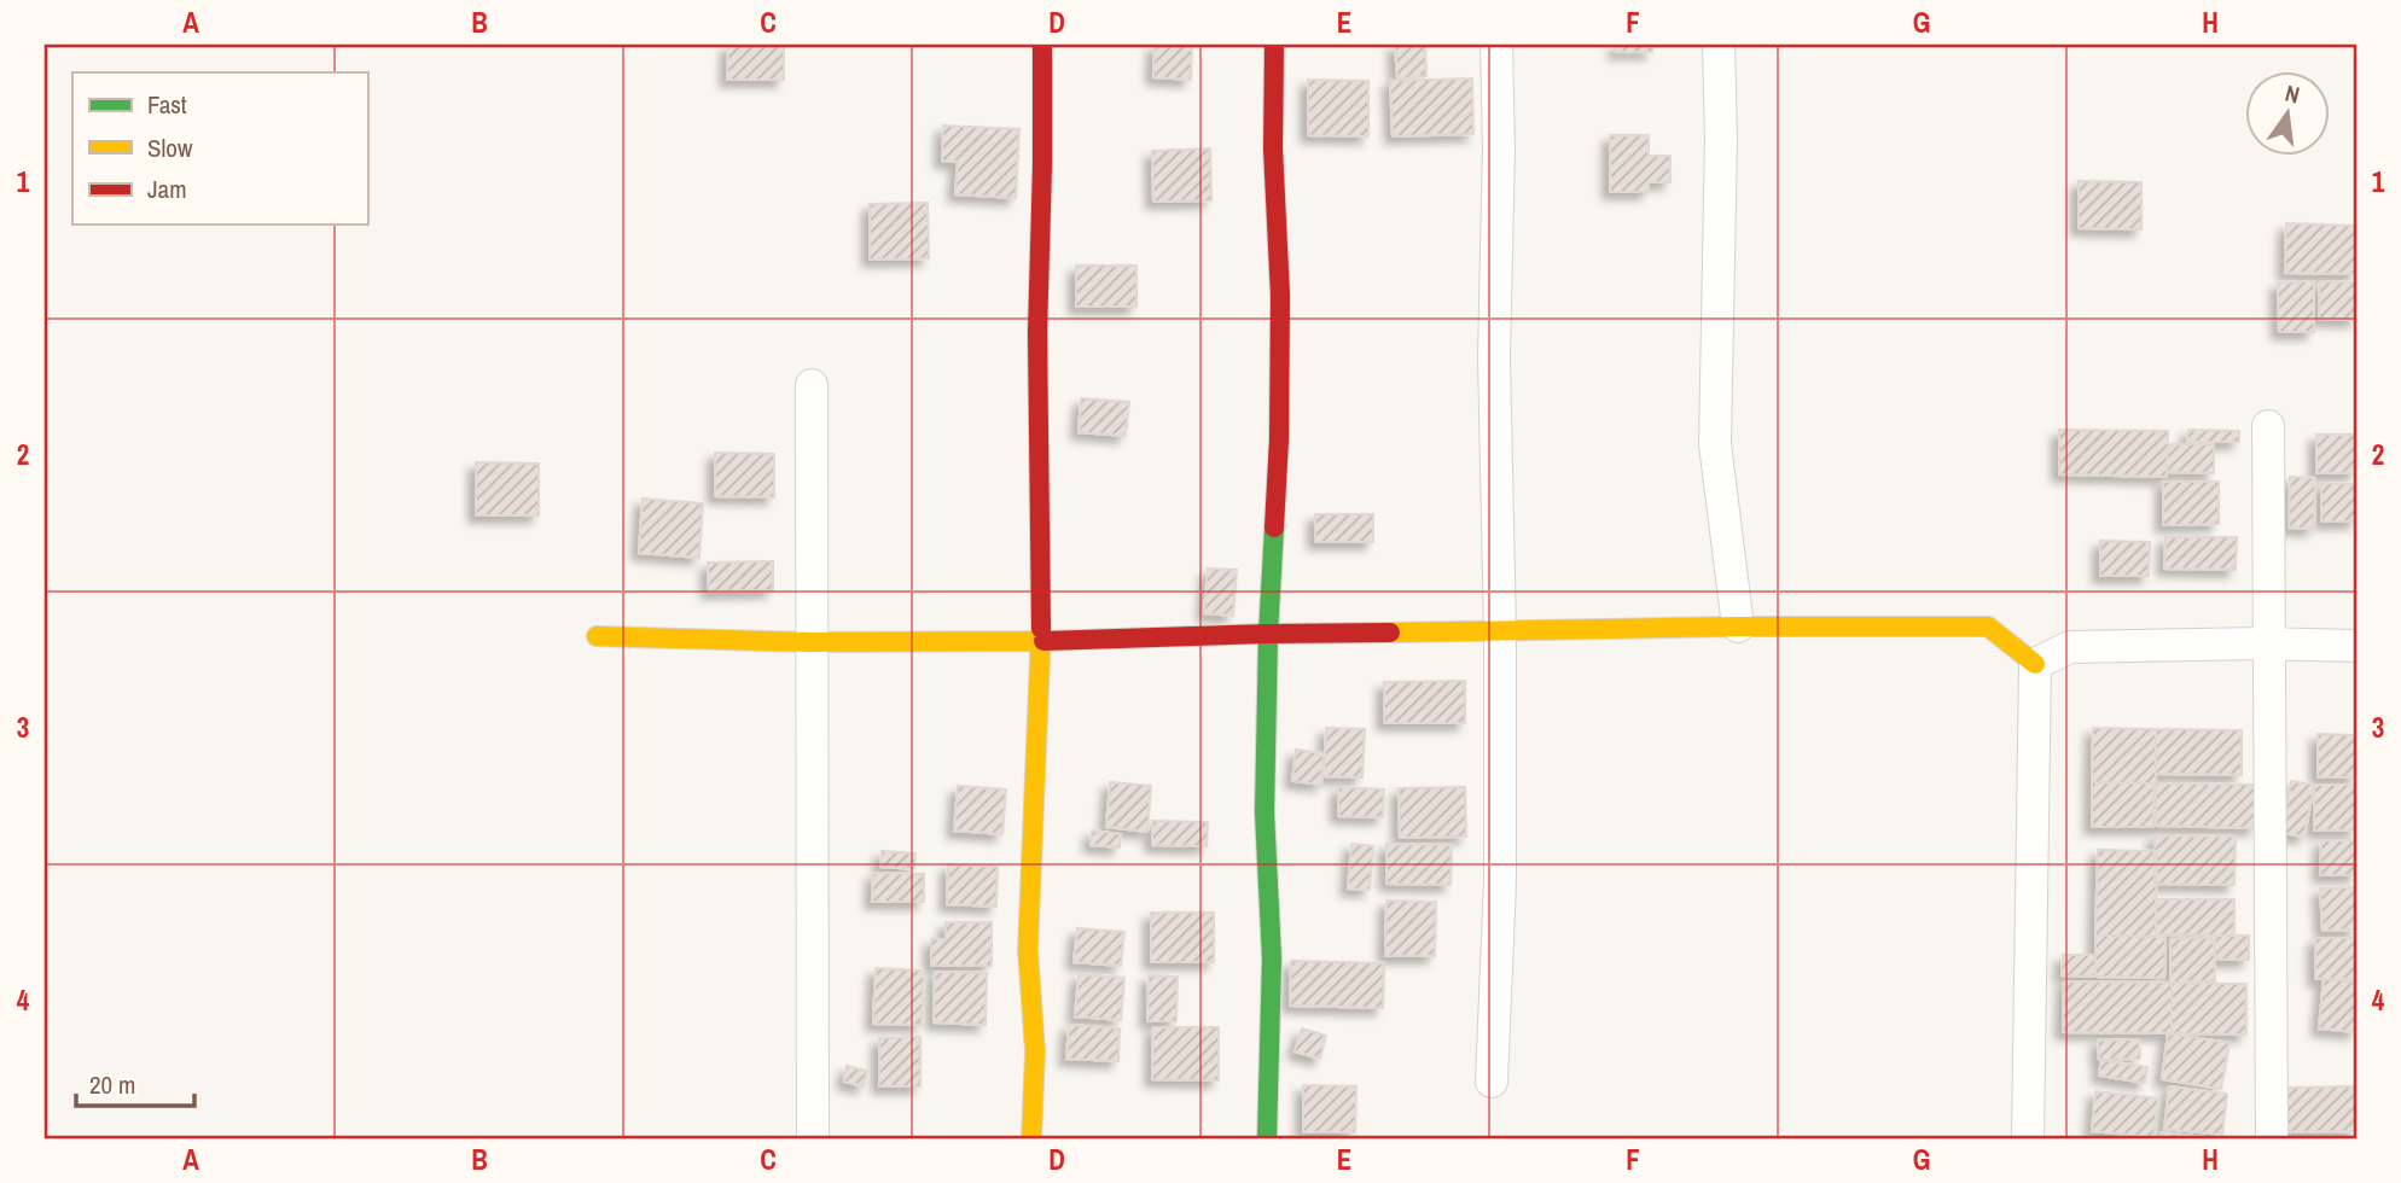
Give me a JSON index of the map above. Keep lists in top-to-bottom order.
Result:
{
  "legend": ["Fast", "Slow", "Jam"],
  "scale_bar": "20 m",
  "north": "top",
  "grid": {
    "columns": [
      "A",
      "B",
      "C",
      "D",
      "E",
      "F",
      "G",
      "H"
    ],
    "rows": [
      "1",
      "2",
      "3",
      "4"
    ]
  }
}
